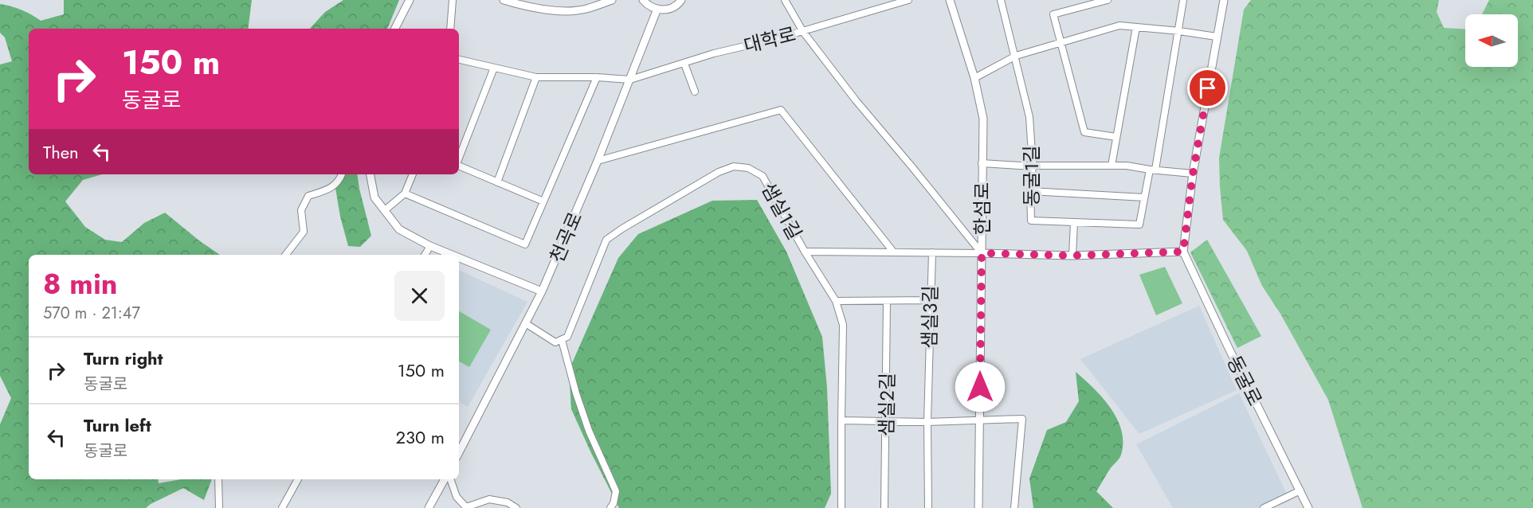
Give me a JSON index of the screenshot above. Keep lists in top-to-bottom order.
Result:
{
  "streets": {
    "street": [
      "대학로",
      "동굴1길",
      "한섬로",
      "샘실1길",
      "천곡로",
      "샘실3길",
      "동굴로",
      "샘실2길"
    ]
  },
  "crossings": [
    ["대학로", "천곡로"]
  ],
  "north": "left",
  "page": {
    "turn": ["150 m", "동굴로"],
    "then": "Then",
    "heading": ["8 min", "570 m · 21:47"],
    "list": [
      {
        "name": "Turn right",
        "note": "동굴로",
        "value": "150 m"
      },
      {
        "name": "Turn left",
        "note": "동굴로",
        "value": "230 m"
      }
    ]
  }
}
